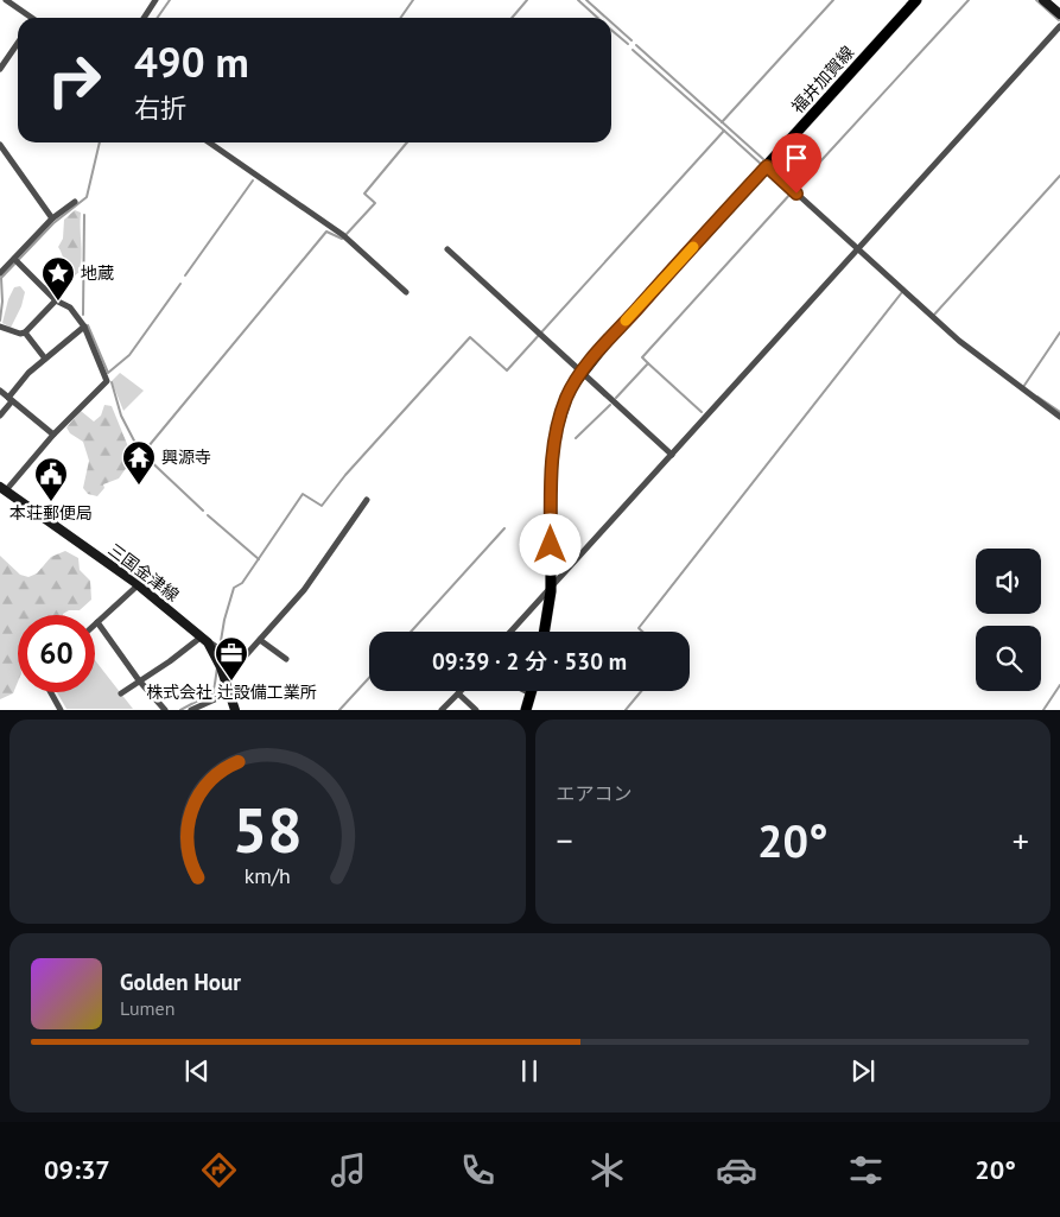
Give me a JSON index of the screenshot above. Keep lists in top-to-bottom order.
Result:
{
  "streets": {
    "main road": ["福井加賀線", "三国金津線"]
  },
  "places": {
    "place": ["地蔵"],
    "temple": ["興源寺"],
    "public building": ["本荘郵便局"],
    "office": ["株式会社 辻設備工業所"]
  },
  "page": {
    "turn": ["490 m", "右折"],
    "limit": "60",
    "trip": "09:39 · 2 分 · 530 m",
    "tile": "エアコン",
    "heat": ["−", "20°", "+"],
    "song": ["Golden Hour", "Lumen"],
    "tabs": ["09:37", "20°"],
    "gauge": ["58", "km/h"]
  }
}
